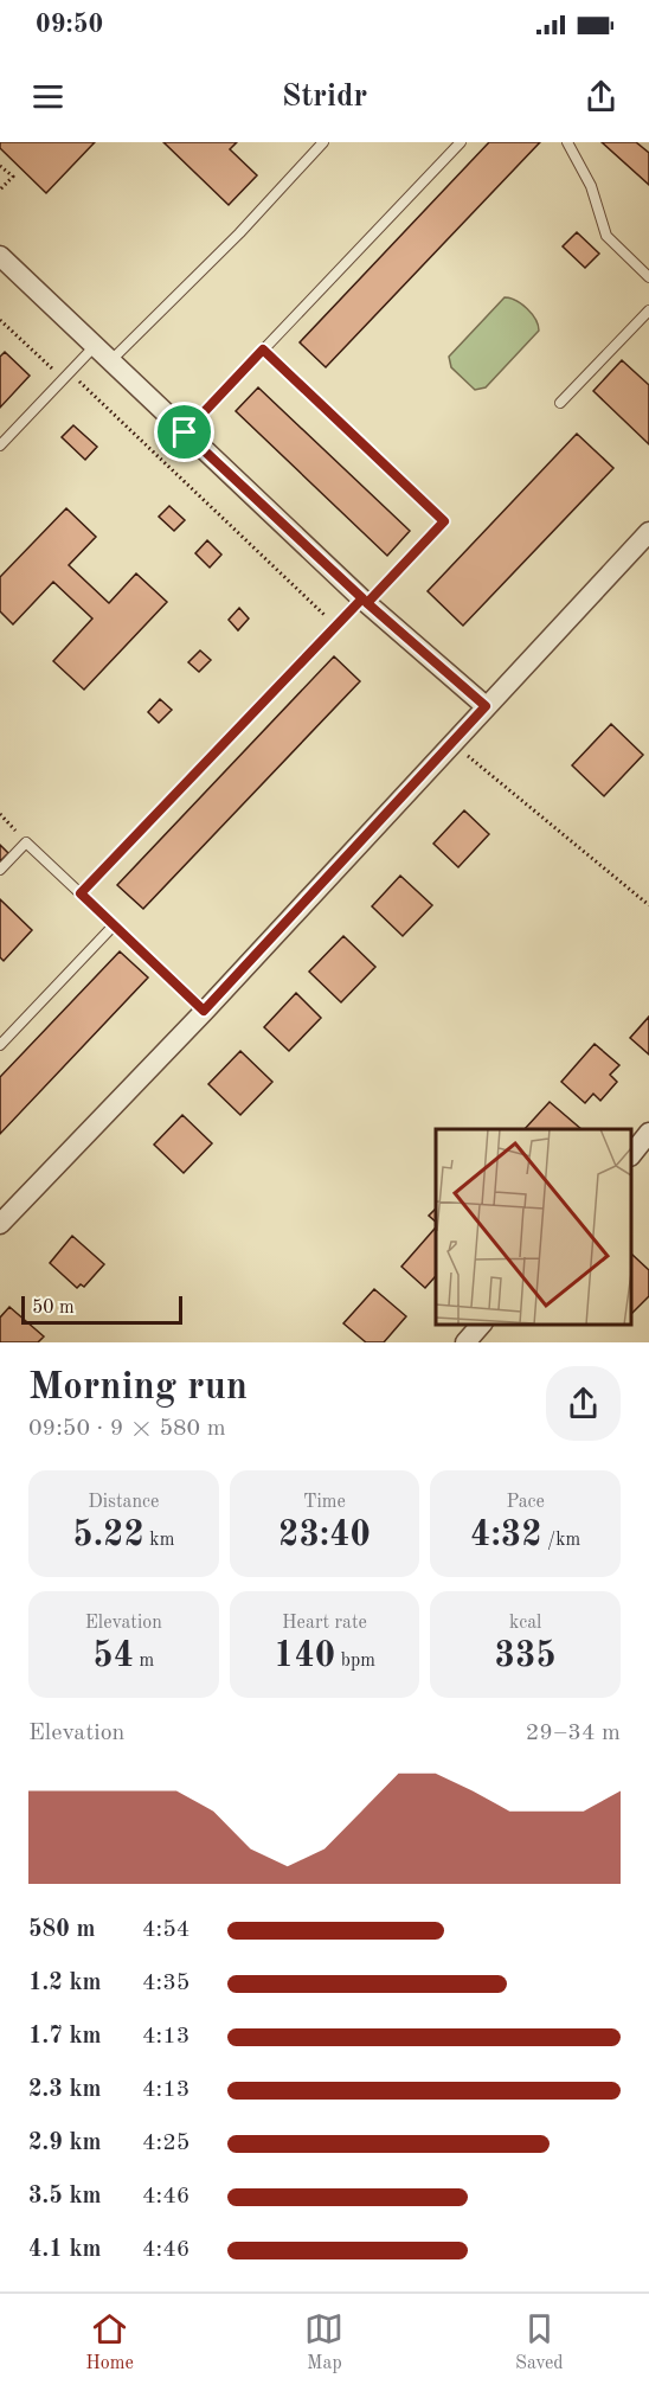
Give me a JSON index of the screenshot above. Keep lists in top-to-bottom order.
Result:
{
  "scale_bar": "50 m",
  "page": {
    "status": "09:50",
    "header": "Stridr",
    "scale": "50 m",
    "heading": ["Morning run", "09:50 · 9 × 580 m"],
    "stats": [
      ["Distance", "5.22 km"],
      ["Time", "23:40"],
      ["Pace", "4:32 /km"],
      ["Elevation", "54 m"],
      ["Heart rate", "140 bpm"],
      ["kcal", "335"]
    ],
    "chart": ["Elevation", "29–34 m"],
    "list": [
      {
        "name": "580 m",
        "note": "4:54"
      },
      {
        "name": "1.2 km",
        "note": "4:35"
      },
      {
        "name": "1.7 km",
        "note": "4:13"
      },
      {
        "name": "2.3 km",
        "note": "4:13"
      },
      {
        "name": "2.9 km",
        "note": "4:25"
      },
      {
        "name": "3.5 km",
        "note": "4:46"
      },
      {
        "name": "4.1 km",
        "note": "4:46"
      }
    ],
    "tabs": ["Home", "Map", "Saved"]
  }
}
